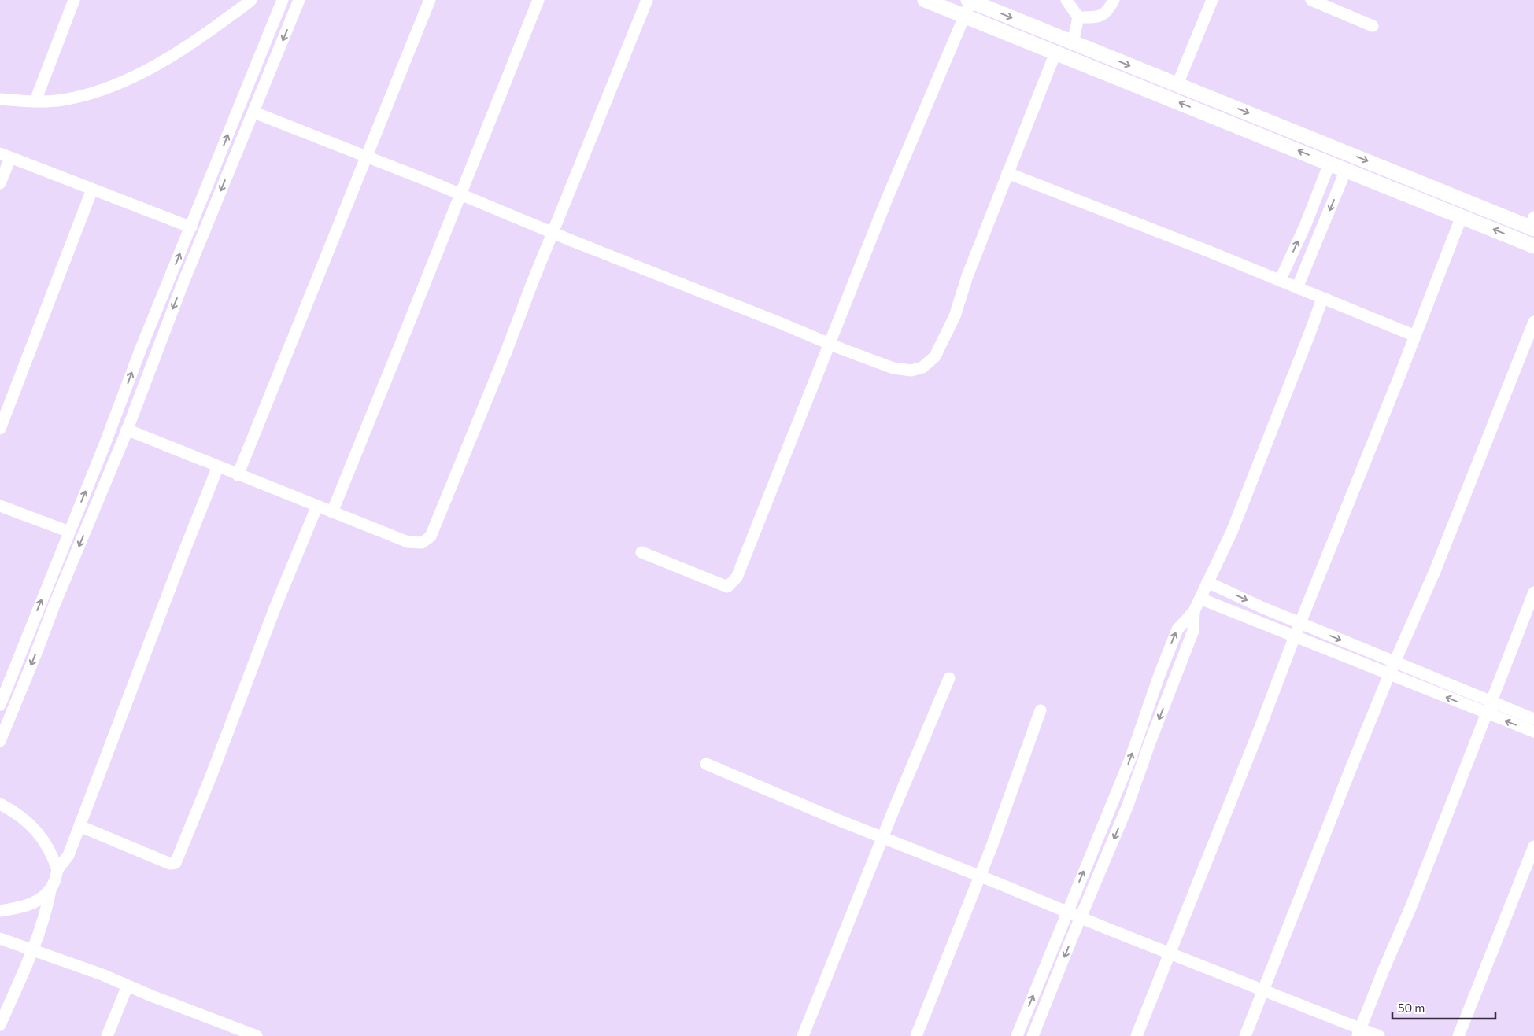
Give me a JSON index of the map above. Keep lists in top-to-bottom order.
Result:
{
  "scale_bar": "50 m"
}
